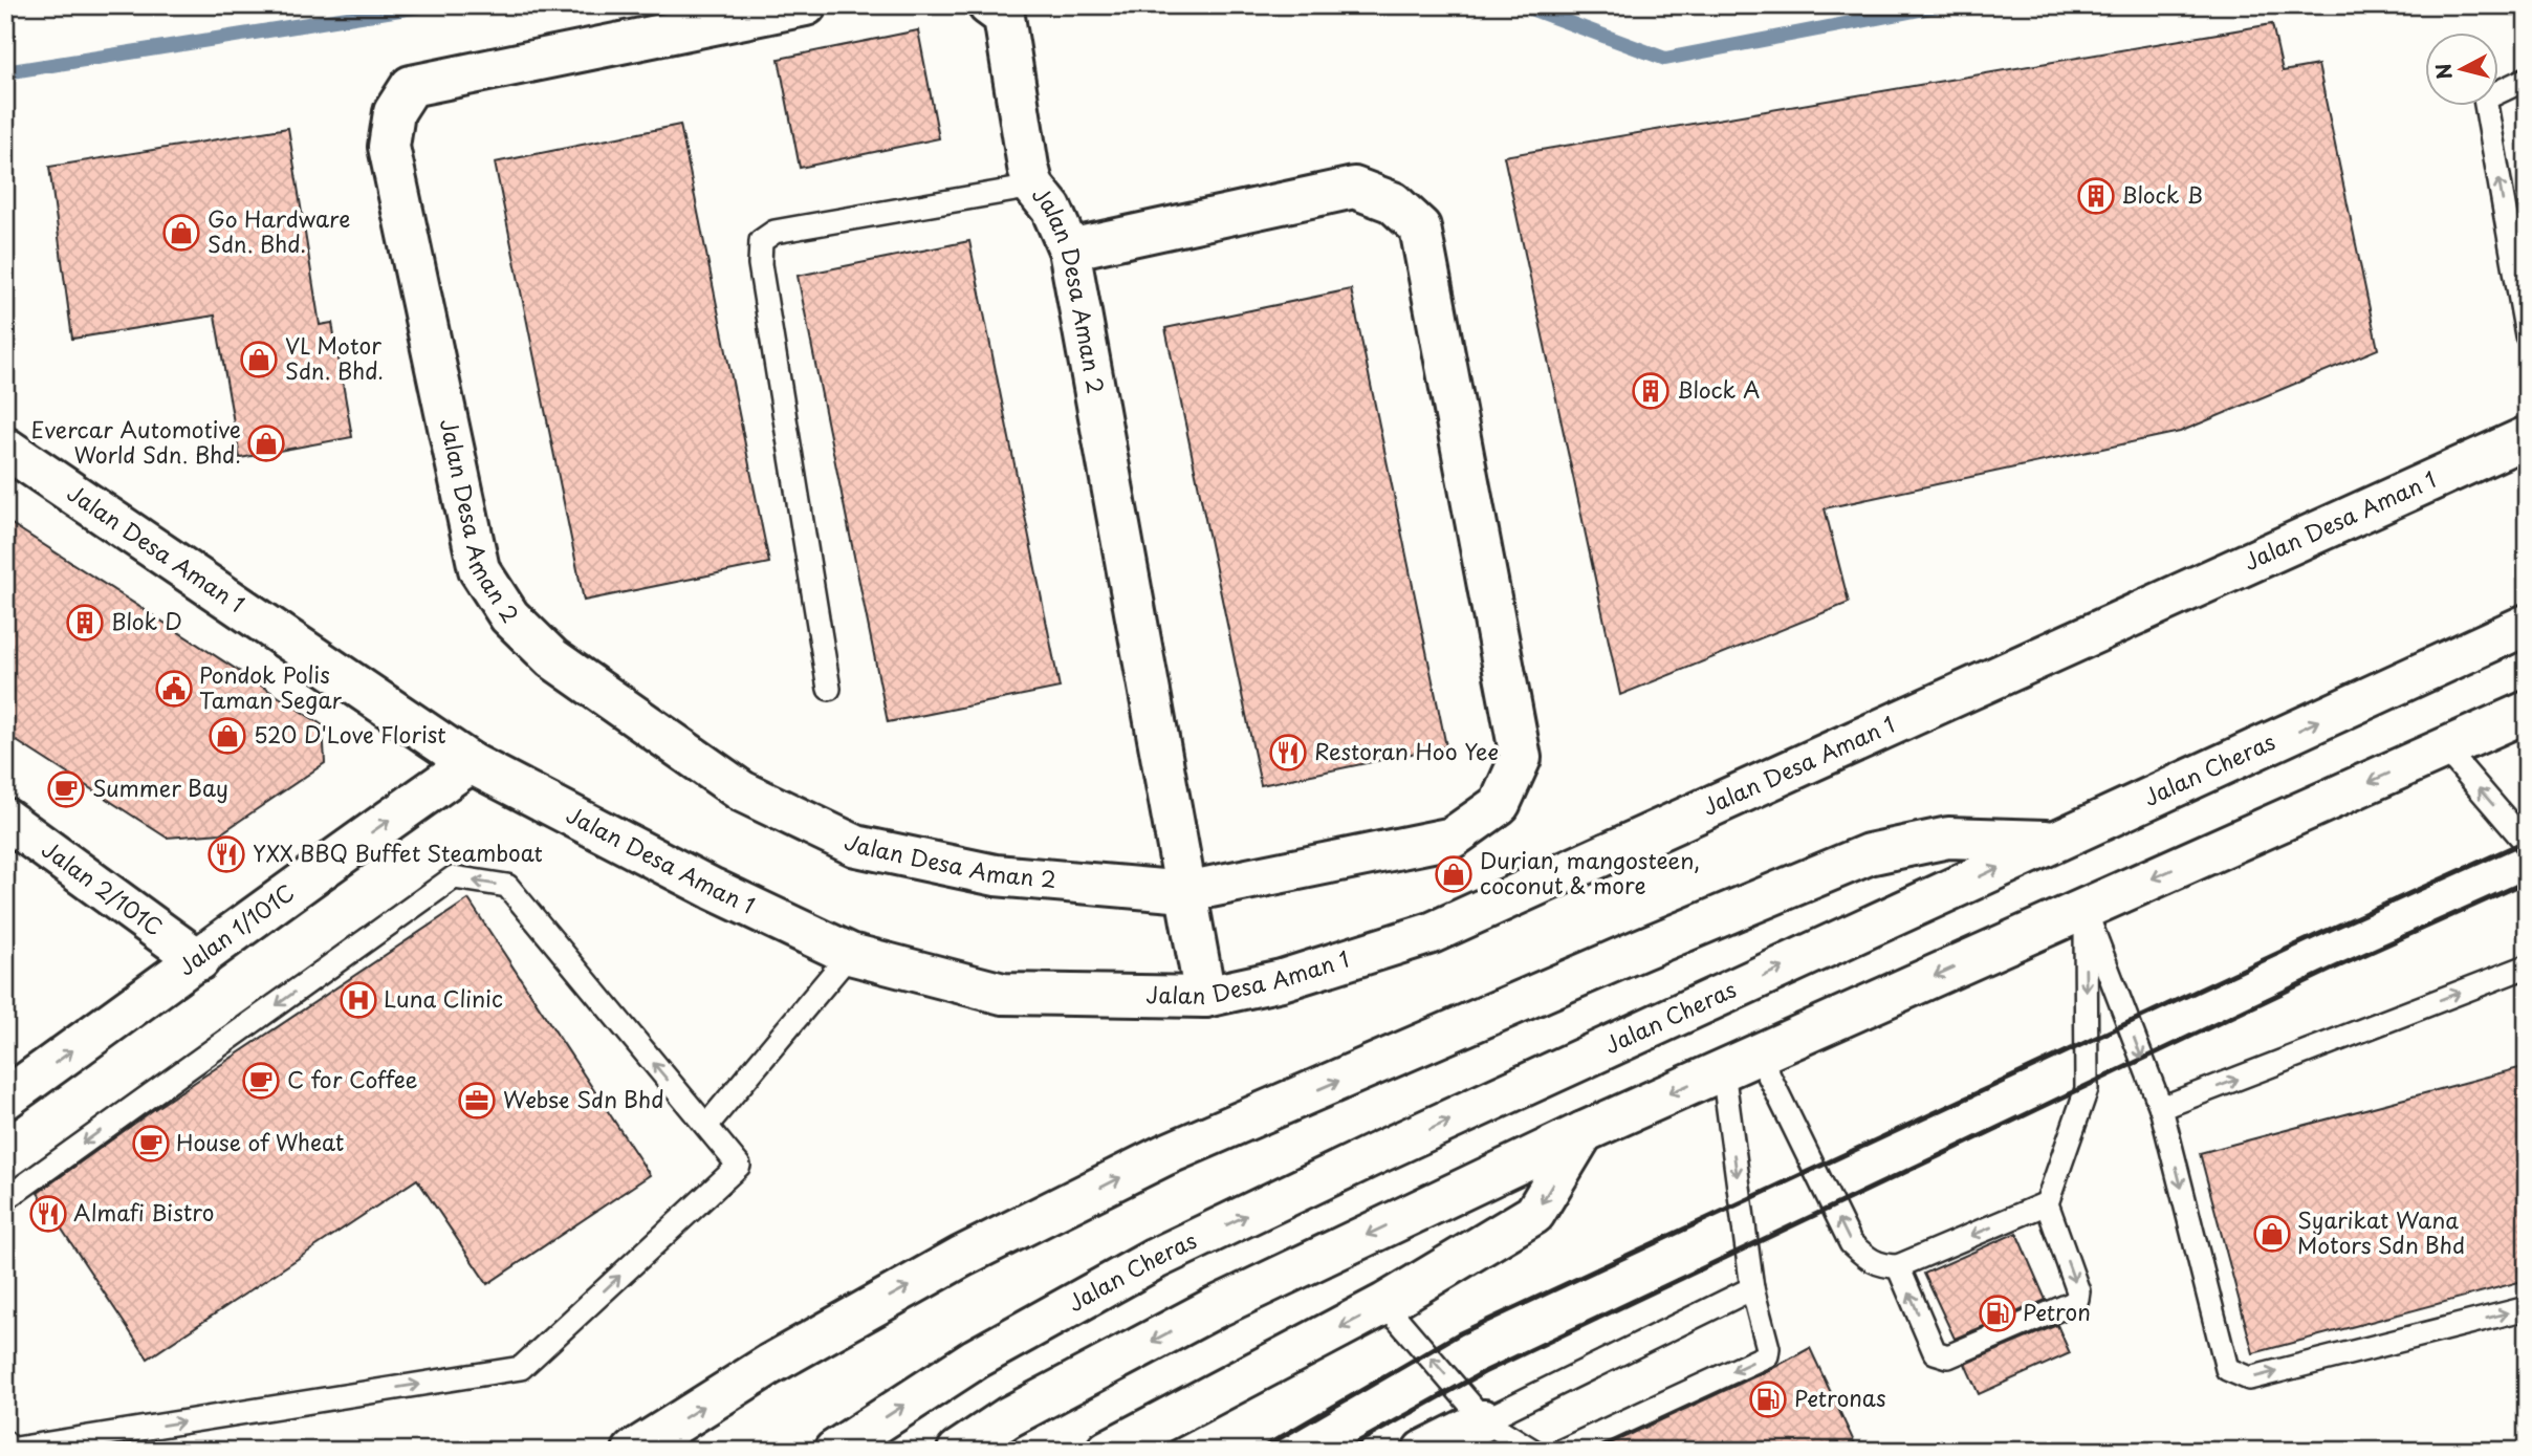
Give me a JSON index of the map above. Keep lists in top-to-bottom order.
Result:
{
  "streets": {
    "main road": [
      "Jalan Desa Aman 2",
      "Jalan Desa Aman 1",
      "Jalan Cheras",
      "Jalan 2/101C",
      "Jalan 1/101C"
    ]
  },
  "crossings": [
    ["Jalan Desa Aman 2", "Jalan Desa Aman 1"],
    ["Jalan Desa Aman 1", "Jalan 1/101C"],
    ["Jalan 2/101C", "Jalan 1/101C"]
  ],
  "one_way": ["Jalan 1/101C"],
  "places": {
    "building": ["Block B", "Block A", "Blok D"],
    "shop": [
      "Go Hardware Sdn. Bhd.",
      "VL Motor Sdn. Bhd.",
      "Evercar Automotive World Sdn. Bhd.",
      "520 D'Love Florist",
      "Durian, mangosteen, coconut & more",
      "Syarikat Wana Motors Sdn Bhd"
    ],
    "public building": ["Pondok Polis Taman Segar"],
    "restaurant": ["Restoran Hoo Yee", "YXX BBQ Buffet Steamboat", "Almafi Bistro"],
    "cafe": ["Summer Bay", "C for Coffee", "House of Wheat"],
    "hospital": ["Luna Clinic"],
    "office": ["Webse Sdn Bhd"],
    "fuel station": ["Petron", "Petronas"]
  },
  "north": "left"
}
